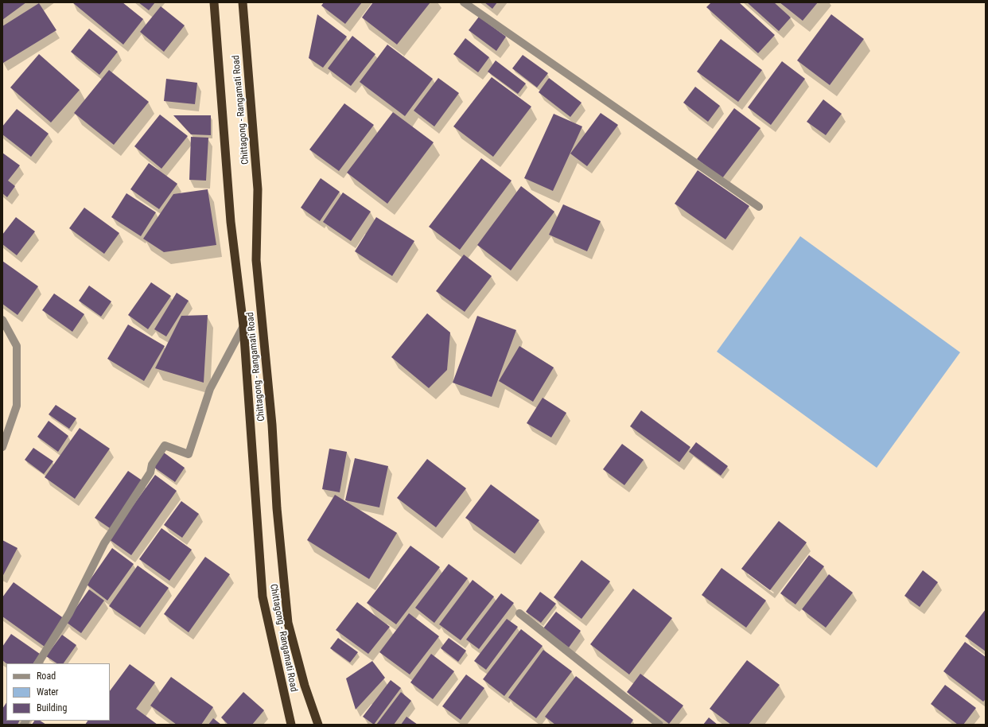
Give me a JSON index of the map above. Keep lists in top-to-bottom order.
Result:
{
  "streets": {
    "highway": ["Chittagong - Rangamati Road"]
  },
  "legend": ["Road", "Water", "Building"]
}
